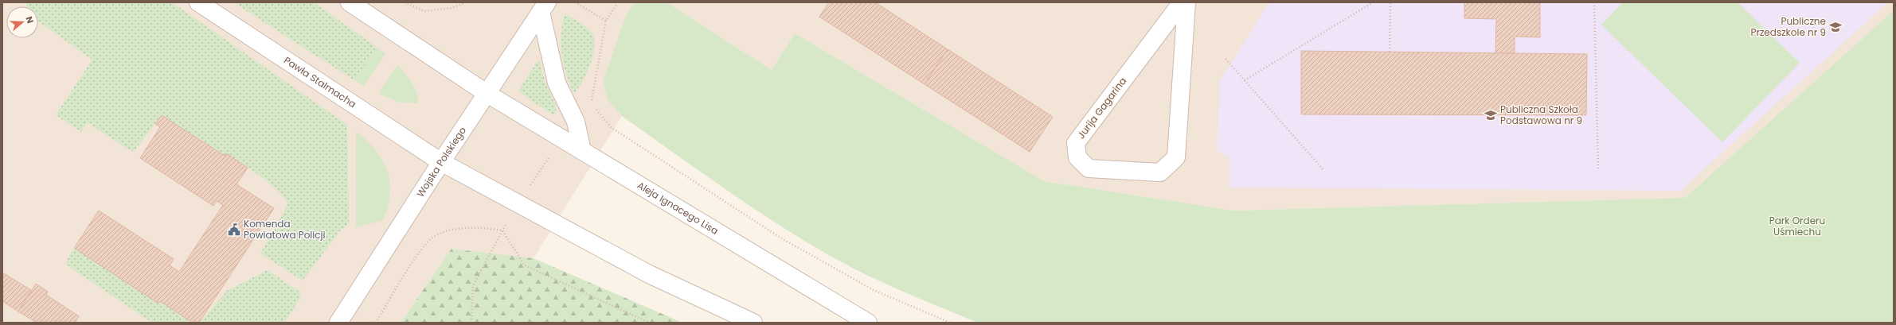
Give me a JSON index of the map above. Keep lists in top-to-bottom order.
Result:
{
  "streets": {
    "street": [
      "Pawła Stalmacha",
      "Jurija Gagarina",
      "Wojska Polskiego",
      "Aleja Ignacego Lisa"
    ]
  },
  "crossings": [
    ["Pawła Stalmacha", "Wojska Polskiego"],
    ["Wojska Polskiego", "Aleja Ignacego Lisa"]
  ],
  "parks": ["Park Orderu Uśmiechu"],
  "places": {
    "school or university": ["Publiczne Przedszkole nr 9", "Publiczna Szkoła Podstawowa nr 9"],
    "public building": ["Komenda Powiatowa Policji"]
  },
  "north": "right"
}
